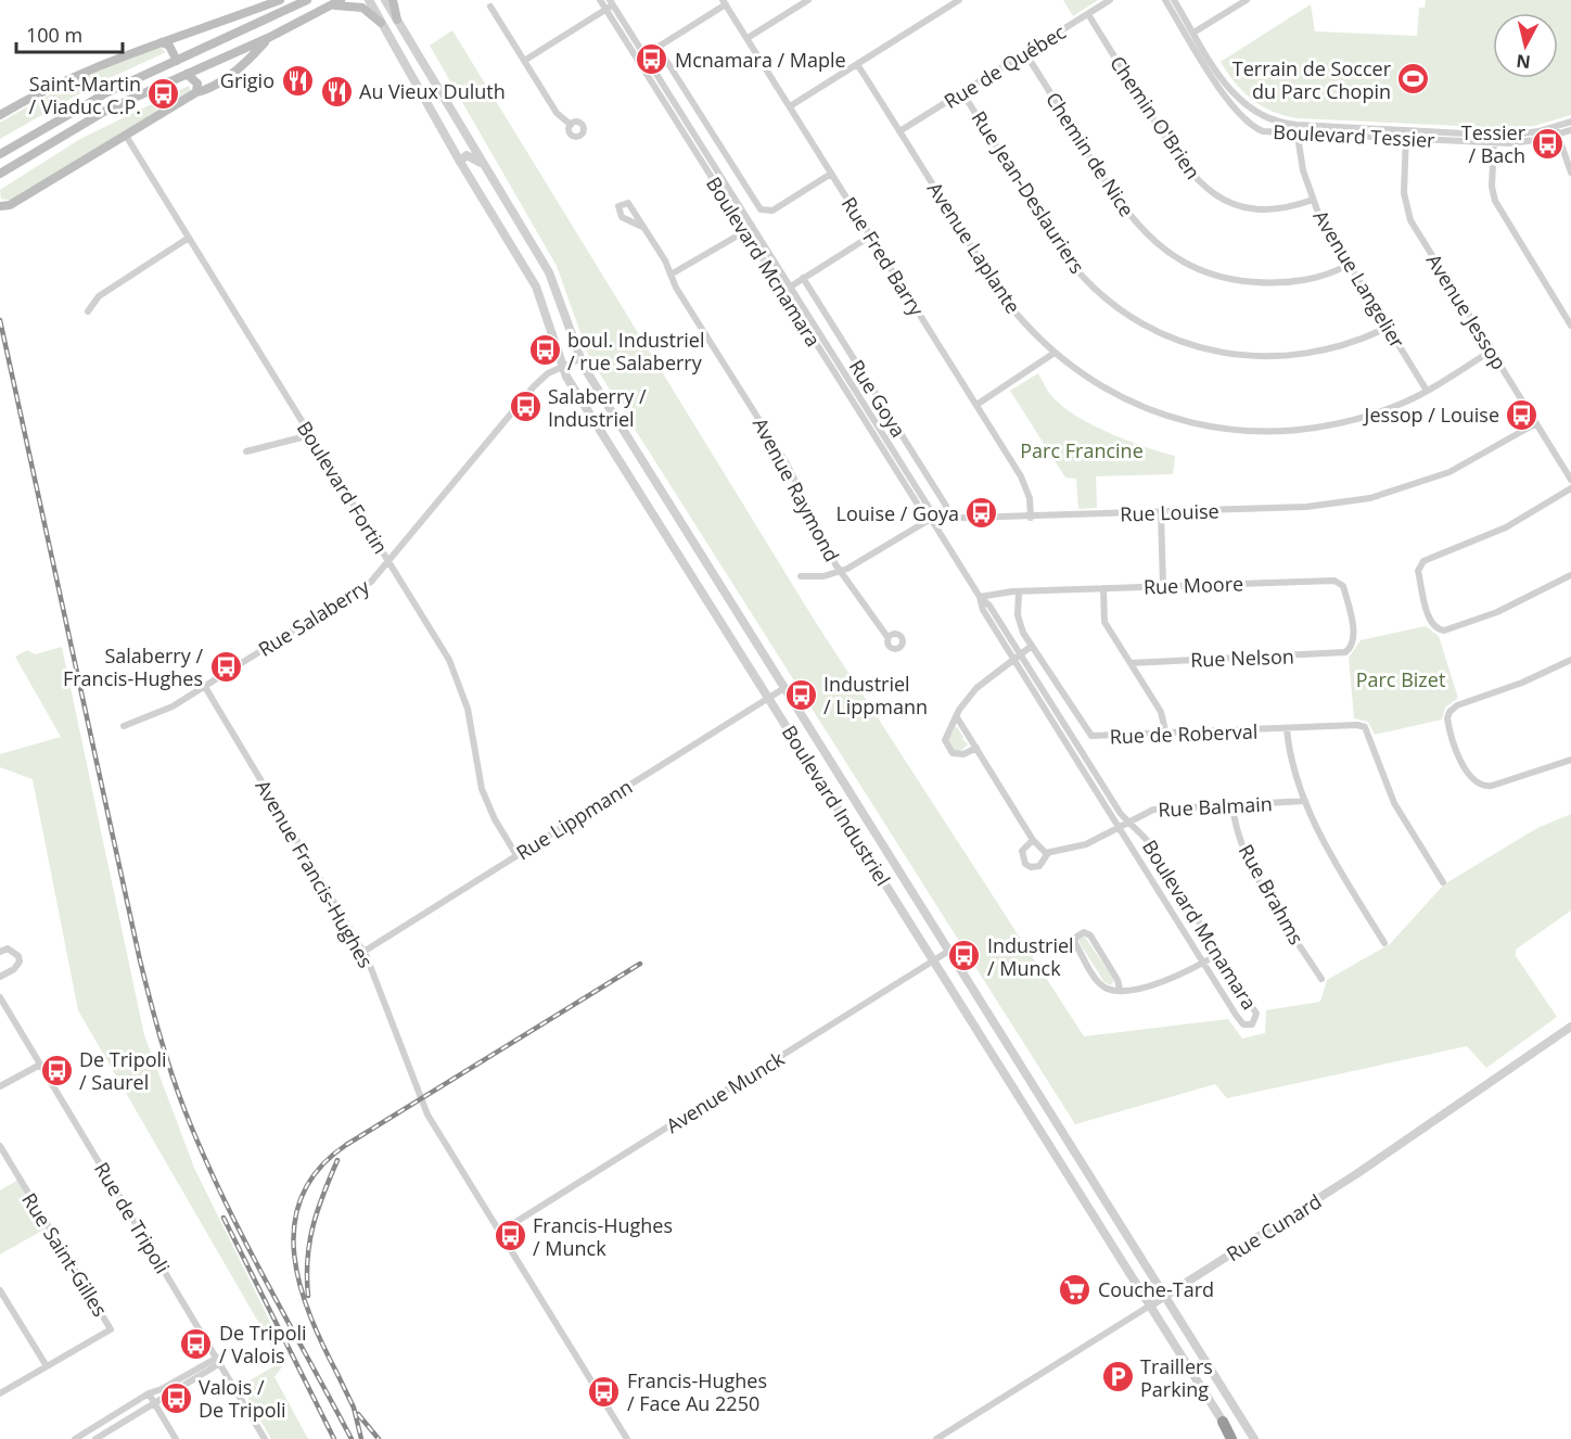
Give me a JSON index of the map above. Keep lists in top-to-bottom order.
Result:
{
  "streets": {
    "street": [
      "Rue de Québec",
      "Chemin O'Brien",
      "Boulevard Tessier",
      "Chemin de Nice",
      "Rue Jean-Deslauriers",
      "Avenue Laplante",
      "Rue Fred Barry",
      "Boulevard Mcnamara",
      "Avenue Langelier",
      "Avenue Jessop",
      "Rue Goya",
      "Boulevard Fortin",
      "Avenue Raymond",
      "Rue Louise",
      "Rue Moore",
      "Rue Salaberry",
      "Rue Nelson",
      "Rue de Roberval",
      "Boulevard Industriel",
      "Rue Balmain",
      "Rue Lippmann",
      "Avenue Francis-Hughes",
      "Rue Brahms",
      "Avenue Munck",
      "Rue de Tripoli",
      "Rue Cunard",
      "Rue Saint-Gilles"
    ]
  },
  "crossings": [
    ["Rue de Québec", "Chemin O'Brien"],
    ["Rue de Québec", "Chemin de Nice"],
    ["Rue de Québec", "Rue Jean-Deslauriers"],
    ["Rue de Québec", "Avenue Laplante"],
    ["Chemin O'Brien", "Avenue Langelier"],
    ["Boulevard Tessier", "Avenue Langelier"],
    ["Boulevard Tessier", "Avenue Jessop"],
    ["Chemin de Nice", "Avenue Langelier"],
    ["Rue Jean-Deslauriers", "Avenue Langelier"],
    ["Avenue Laplante", "Avenue Langelier"],
    ["Avenue Laplante", "Avenue Jessop"],
    ["Rue Fred Barry", "Rue Louise"],
    ["Boulevard Mcnamara", "Rue Louise"],
    ["Boulevard Mcnamara", "Rue Moore"],
    ["Boulevard Mcnamara", "Rue Balmain"],
    ["Avenue Jessop", "Rue Louise"],
    ["Rue Goya", "Rue Louise"],
    ["Boulevard Fortin", "Rue Salaberry"],
    ["Boulevard Fortin", "Rue Lippmann"],
    ["Rue Moore", "Rue Nelson"],
    ["Rue Moore", "Rue de Roberval"],
    ["Rue Salaberry", "Boulevard Industriel"],
    ["Rue Salaberry", "Avenue Francis-Hughes"],
    ["Boulevard Industriel", "Rue Lippmann"],
    ["Boulevard Industriel", "Avenue Munck"],
    ["Boulevard Industriel", "Rue Cunard"],
    ["Rue Balmain", "Rue Brahms"],
    ["Rue Lippmann", "Avenue Francis-Hughes"],
    ["Avenue Francis-Hughes", "Avenue Munck"]
  ],
  "parks": ["Parc Francine", "Parc Bizet"],
  "places": {
    "bus stop": [
      "Mcnamara / Maple",
      "Saint-Martin / Viaduc C.P.",
      "Tessier / Bach",
      "boul. Industriel / rue Salaberry",
      "Salaberry / Industriel",
      "Jessop / Louise",
      "Louise / Goya",
      "Salaberry / Francis-Hughes",
      "Industriel / Lippmann",
      "Industriel / Munck",
      "De Tripoli / Saurel",
      "Francis-Hughes / Munck",
      "De Tripoli / Valois",
      "Francis-Hughes / Face Au 2250",
      "Valois / De Tripoli"
    ],
    "sports": ["Terrain de Soccer du Parc Chopin"],
    "restaurant": ["Grigio", "Au Vieux Duluth"],
    "supermarket": ["Couche-Tard"],
    "parking": ["Traillers Parking"]
  },
  "scale_bar": "100 m",
  "north": "bottom"
}
